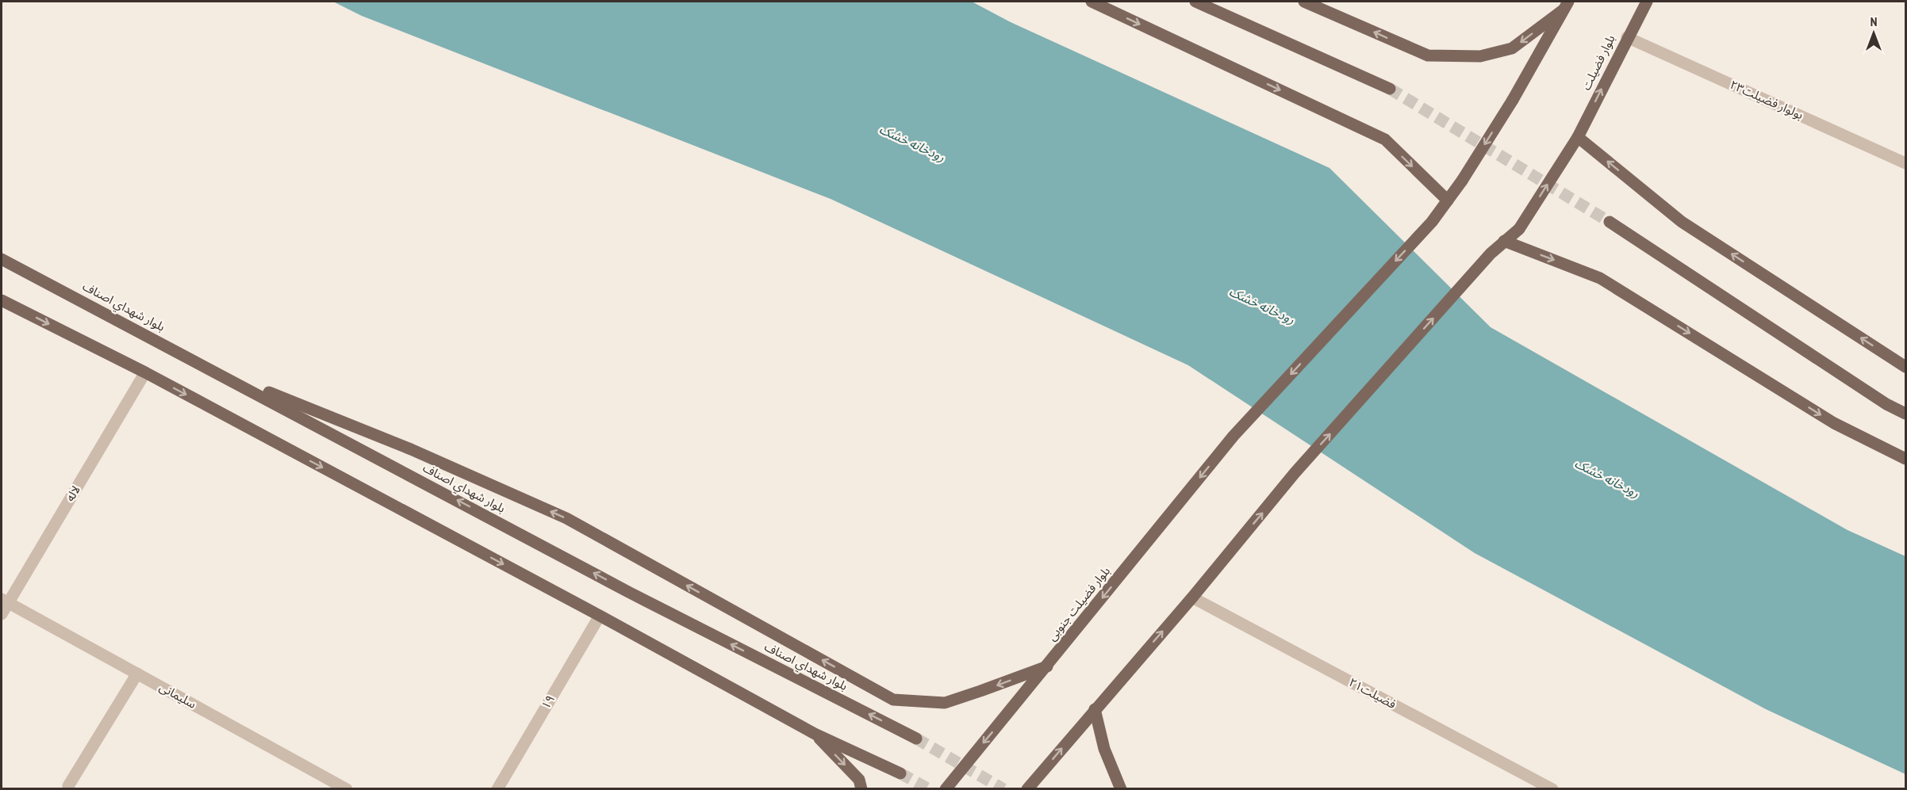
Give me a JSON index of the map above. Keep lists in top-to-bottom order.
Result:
{
  "streets": {
    "main road": ["بلوار فضیلت", "بلوار شهداي اصناف", "بلوار فضیلت جنوبی"],
    "street": [
      "بولوار فضیلت۲۳",
      "لاله",
      "فضیلت۲۱",
      "سلیمانی",
      "۱۹"
    ]
  },
  "crossings": [
    ["بلوار فضیلت", "بولوار فضیلت۲۳"],
    ["بلوار فضیلت", "فضیلت۲۱"],
    ["لاله", "سلیمانی"]
  ],
  "one_way": ["بلوار فضیلت", "بلوار فضیلت جنوبی"],
  "water": ["رودخانه خشک"],
  "north": "top"
}
